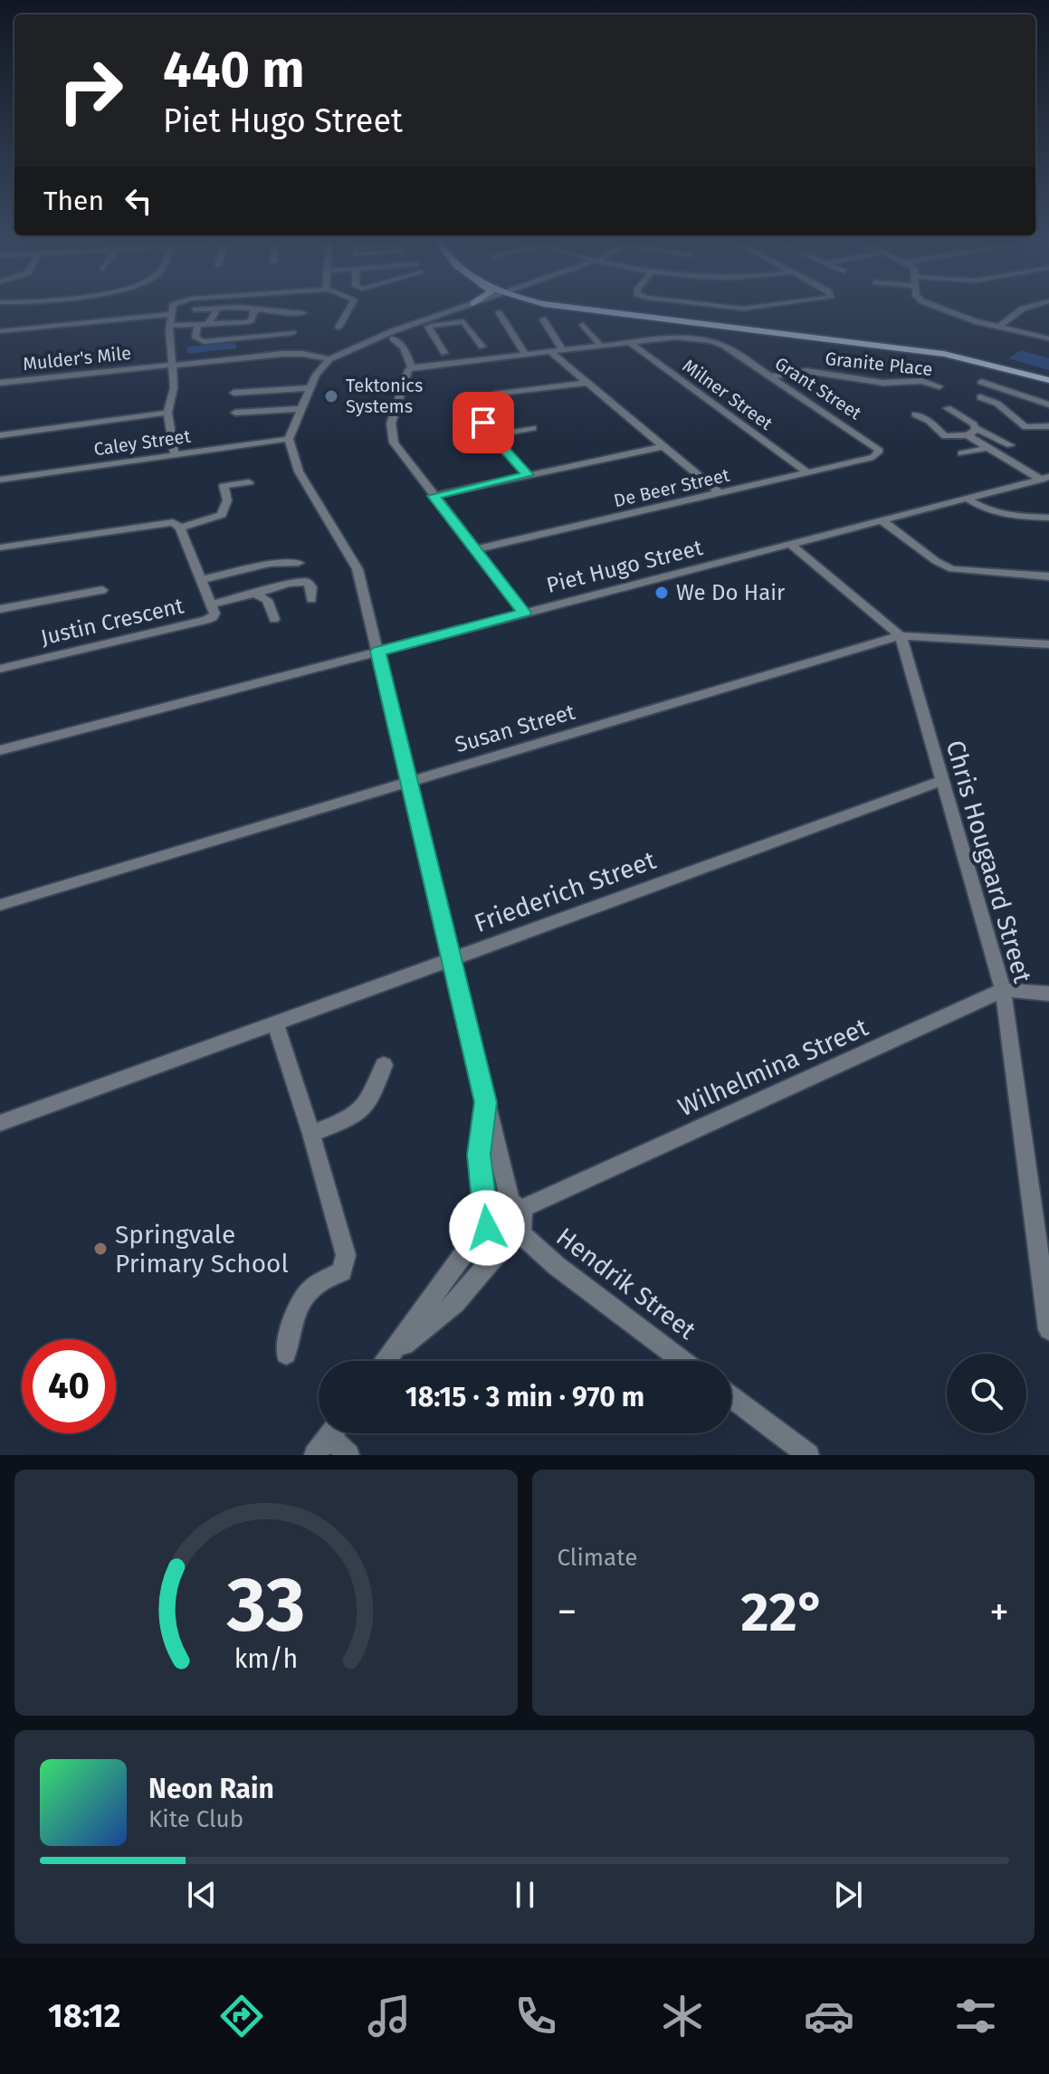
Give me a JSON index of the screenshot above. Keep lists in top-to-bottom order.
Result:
{
  "streets": {
    "street": [
      "Mulder's Mile",
      "Granite Place",
      "Grant Street",
      "Milner Street",
      "Caley Street",
      "De Beer Street",
      "Piet Hugo Street",
      "Justin Crescent",
      "Susan Street",
      "Chris Hougaard Street",
      "Friederich Street",
      "Wilhelmina Street",
      "Hendrik Street"
    ]
  },
  "crossings": [
    ["Granite Place", "Grant Street"],
    ["Grant Street", "Milner Street"],
    ["Grant Street", "De Beer Street"],
    ["Milner Street", "De Beer Street"],
    ["Susan Street", "Chris Hougaard Street"],
    ["Chris Hougaard Street", "Friederich Street"],
    ["Chris Hougaard Street", "Wilhelmina Street"],
    ["Wilhelmina Street", "Hendrik Street"]
  ],
  "places": ["Tektonics Systems", "We Do Hair", "Springvale Primary School"],
  "page": {
    "turn": ["440 m", "Piet Hugo Street"],
    "then": "Then",
    "limit": "40",
    "trip": "18:15 · 3 min · 970 m",
    "tile": "Climate",
    "heat": ["−", "22°", "+"],
    "song": ["Neon Rain", "Kite Club"],
    "tabs": "18:12",
    "gauge": ["33", "km/h"]
  }
}
